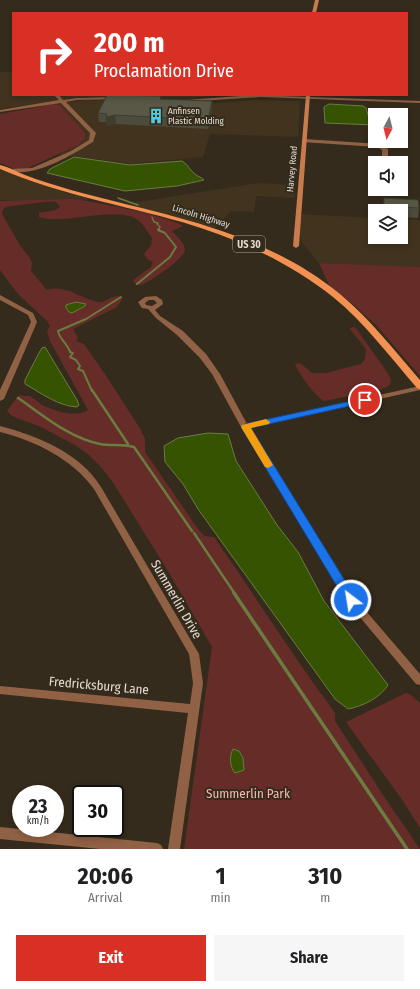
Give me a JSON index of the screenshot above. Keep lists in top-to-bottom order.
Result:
{
  "streets": {
    "main road": ["Lincoln Highway", "US 30"],
    "street": ["Harvey Road", "Summerlin Drive", "Fredricksburg Lane"]
  },
  "crossings": [
    ["Summerlin Drive", "Fredricksburg Lane"]
  ],
  "parks": ["Summerlin Park"],
  "places": {
    "building": ["Anfinsen Plastic Molding"]
  },
  "north": "bottom",
  "page": {
    "turn": ["200 m", "Proclamation Drive"],
    "speed": "23 km/h",
    "limit": "30",
    "eta": [
      "20:06",
      "Arrival",
      "1",
      "min",
      "310",
      "m"
    ],
    "buttons": ["Exit", "Share"]
  }
}
